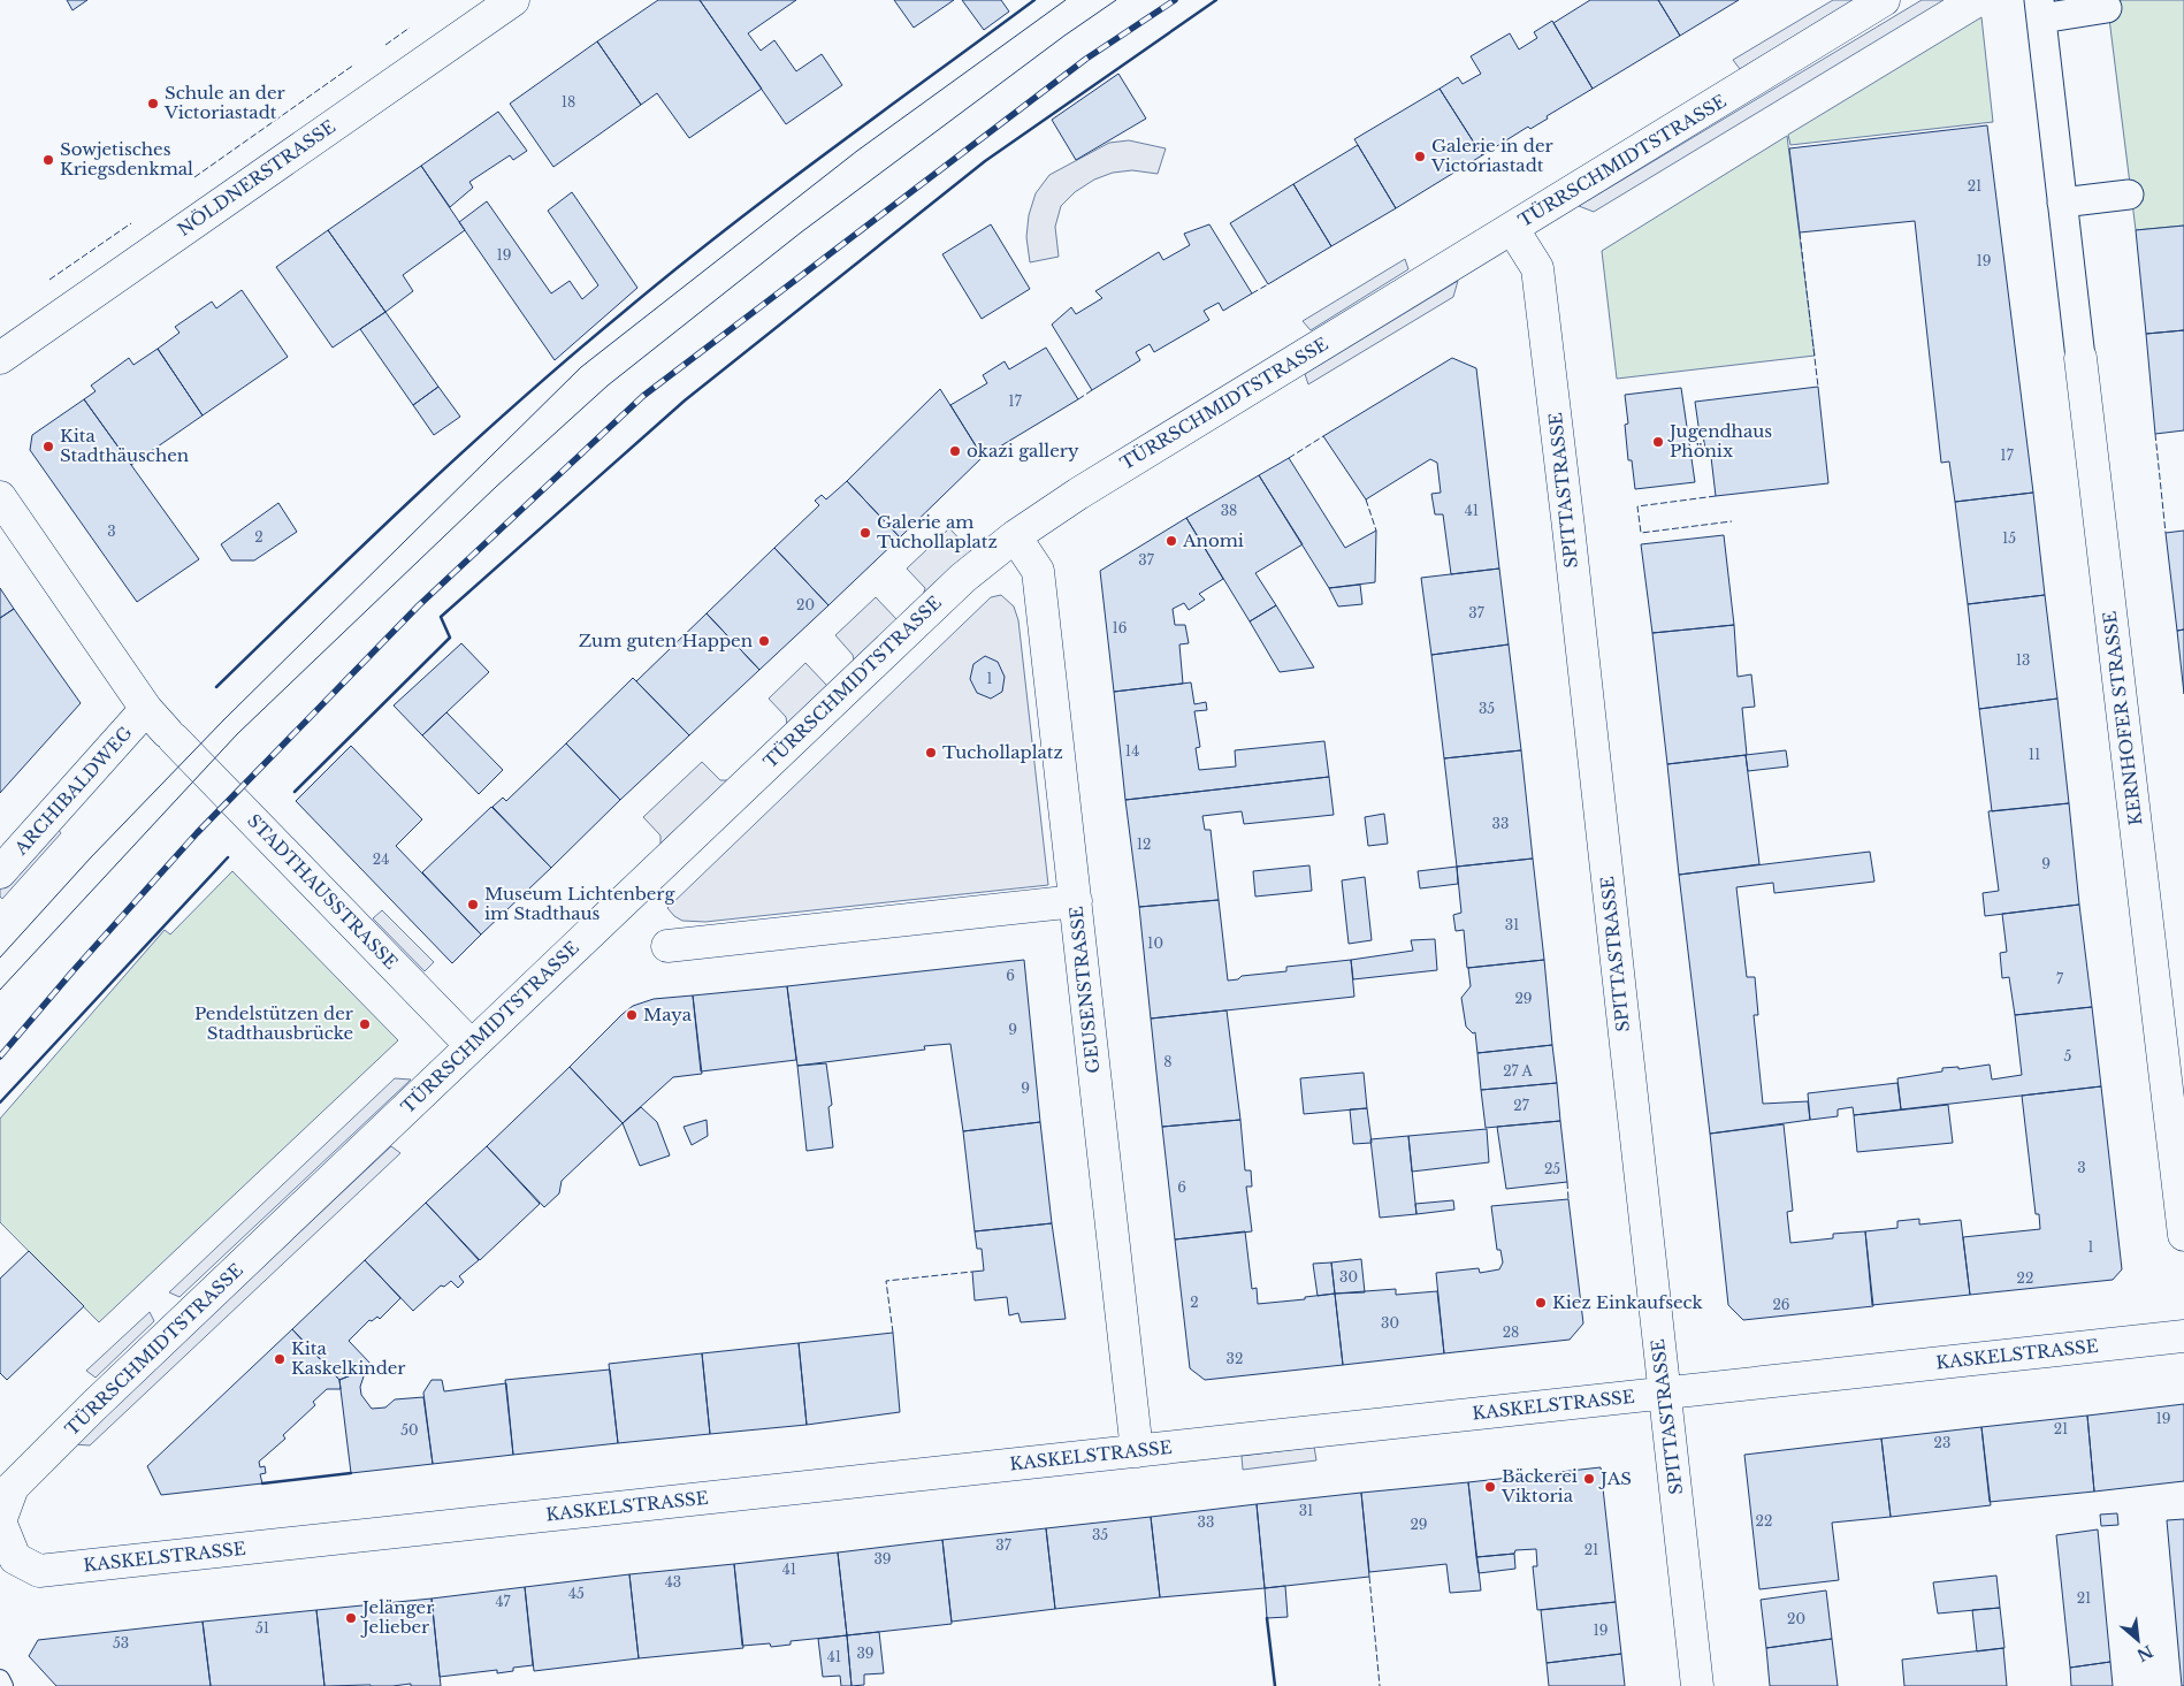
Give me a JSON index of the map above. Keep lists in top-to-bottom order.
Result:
{
  "streets": {
    "street": [
      "TÜRRSCHMIDTSTRASSE",
      "NÖLDNERSTRASSE",
      "SPITTASTRASSE",
      "KERNHOFER STRASSE",
      "ARCHIBALDWEG",
      "STADTHAUSSTRASSE",
      "GEUSENSTRASSE",
      "KASKELSTRASSE"
    ]
  },
  "crossings": [
    ["TÜRRSCHMIDTSTRASSE", "SPITTASTRASSE"],
    ["TÜRRSCHMIDTSTRASSE", "STADTHAUSSTRASSE"],
    ["TÜRRSCHMIDTSTRASSE", "GEUSENSTRASSE"],
    ["TÜRRSCHMIDTSTRASSE", "KASKELSTRASSE"],
    ["SPITTASTRASSE", "KASKELSTRASSE"],
    ["ARCHIBALDWEG", "STADTHAUSSTRASSE"],
    ["GEUSENSTRASSE", "KASKELSTRASSE"]
  ],
  "places": [
    "Schule an der Victoriastadt",
    "Galerie in der Victoriastadt",
    "Sowjetisches Kriegsdenkmal",
    "Jugendhaus Phönix",
    "Kita Stadthäuschen",
    "okazi gallery",
    "Galerie am Tuchollaplatz",
    "Anomi",
    "Zum guten Happen",
    "Tuchollaplatz",
    "Museum Lichtenberg im Stadthaus",
    "Maya",
    "Pendelstützen der Stadthausbrücke",
    "Kiez Einkaufseck",
    "Kita Kaskelkinder",
    "JAS",
    "Bäckerei Viktoria",
    "Jelänger Jelieber"
  ],
  "house_numbers": [
    "18",
    "21",
    "19",
    "19",
    "17",
    "17",
    "38",
    "41",
    "3",
    "2",
    "15",
    "37",
    "20",
    "37",
    "16",
    "13",
    "1",
    "35",
    "14",
    "11",
    "33",
    "12",
    "24",
    "9",
    "31",
    "10",
    "6",
    "7",
    "29",
    "9",
    "5",
    "8",
    "27 A",
    "9",
    "27",
    "3",
    "25",
    "6",
    "1",
    "30",
    "22",
    "2",
    "26",
    "30",
    "28",
    "32",
    "19",
    "21",
    "50",
    "23",
    "31",
    "22",
    "33",
    "29",
    "35",
    "37",
    "21",
    "39",
    "41",
    "43",
    "45",
    "21",
    "47",
    "20",
    "51",
    "19",
    "53",
    "39",
    "41"
  ],
  "north": "bottom right"
}
